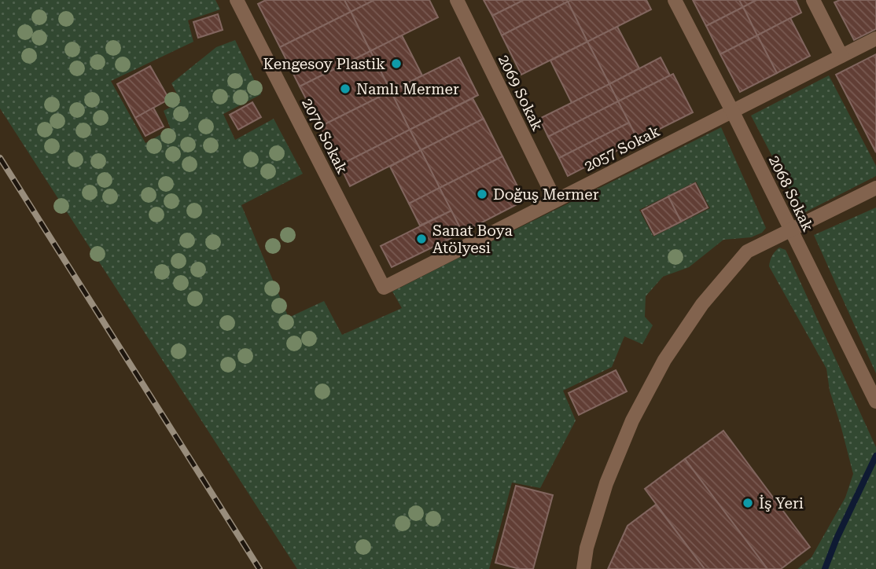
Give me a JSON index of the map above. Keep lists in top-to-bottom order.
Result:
{
  "streets": {
    "lane": [
      "2069 Sokak",
      "2070 Sokak",
      "2057 Sokak",
      "2068 Sokak"
    ]
  },
  "crossings": [
    ["2069 Sokak", "2057 Sokak"],
    ["2070 Sokak", "2057 Sokak"],
    ["2057 Sokak", "2068 Sokak"]
  ],
  "places": [
    "Kengesoy Plastik",
    "Namlı Mermer",
    "Doğuş Mermer",
    "Sanat Boya Atölyesi",
    "İş Yeri"
  ]
}
